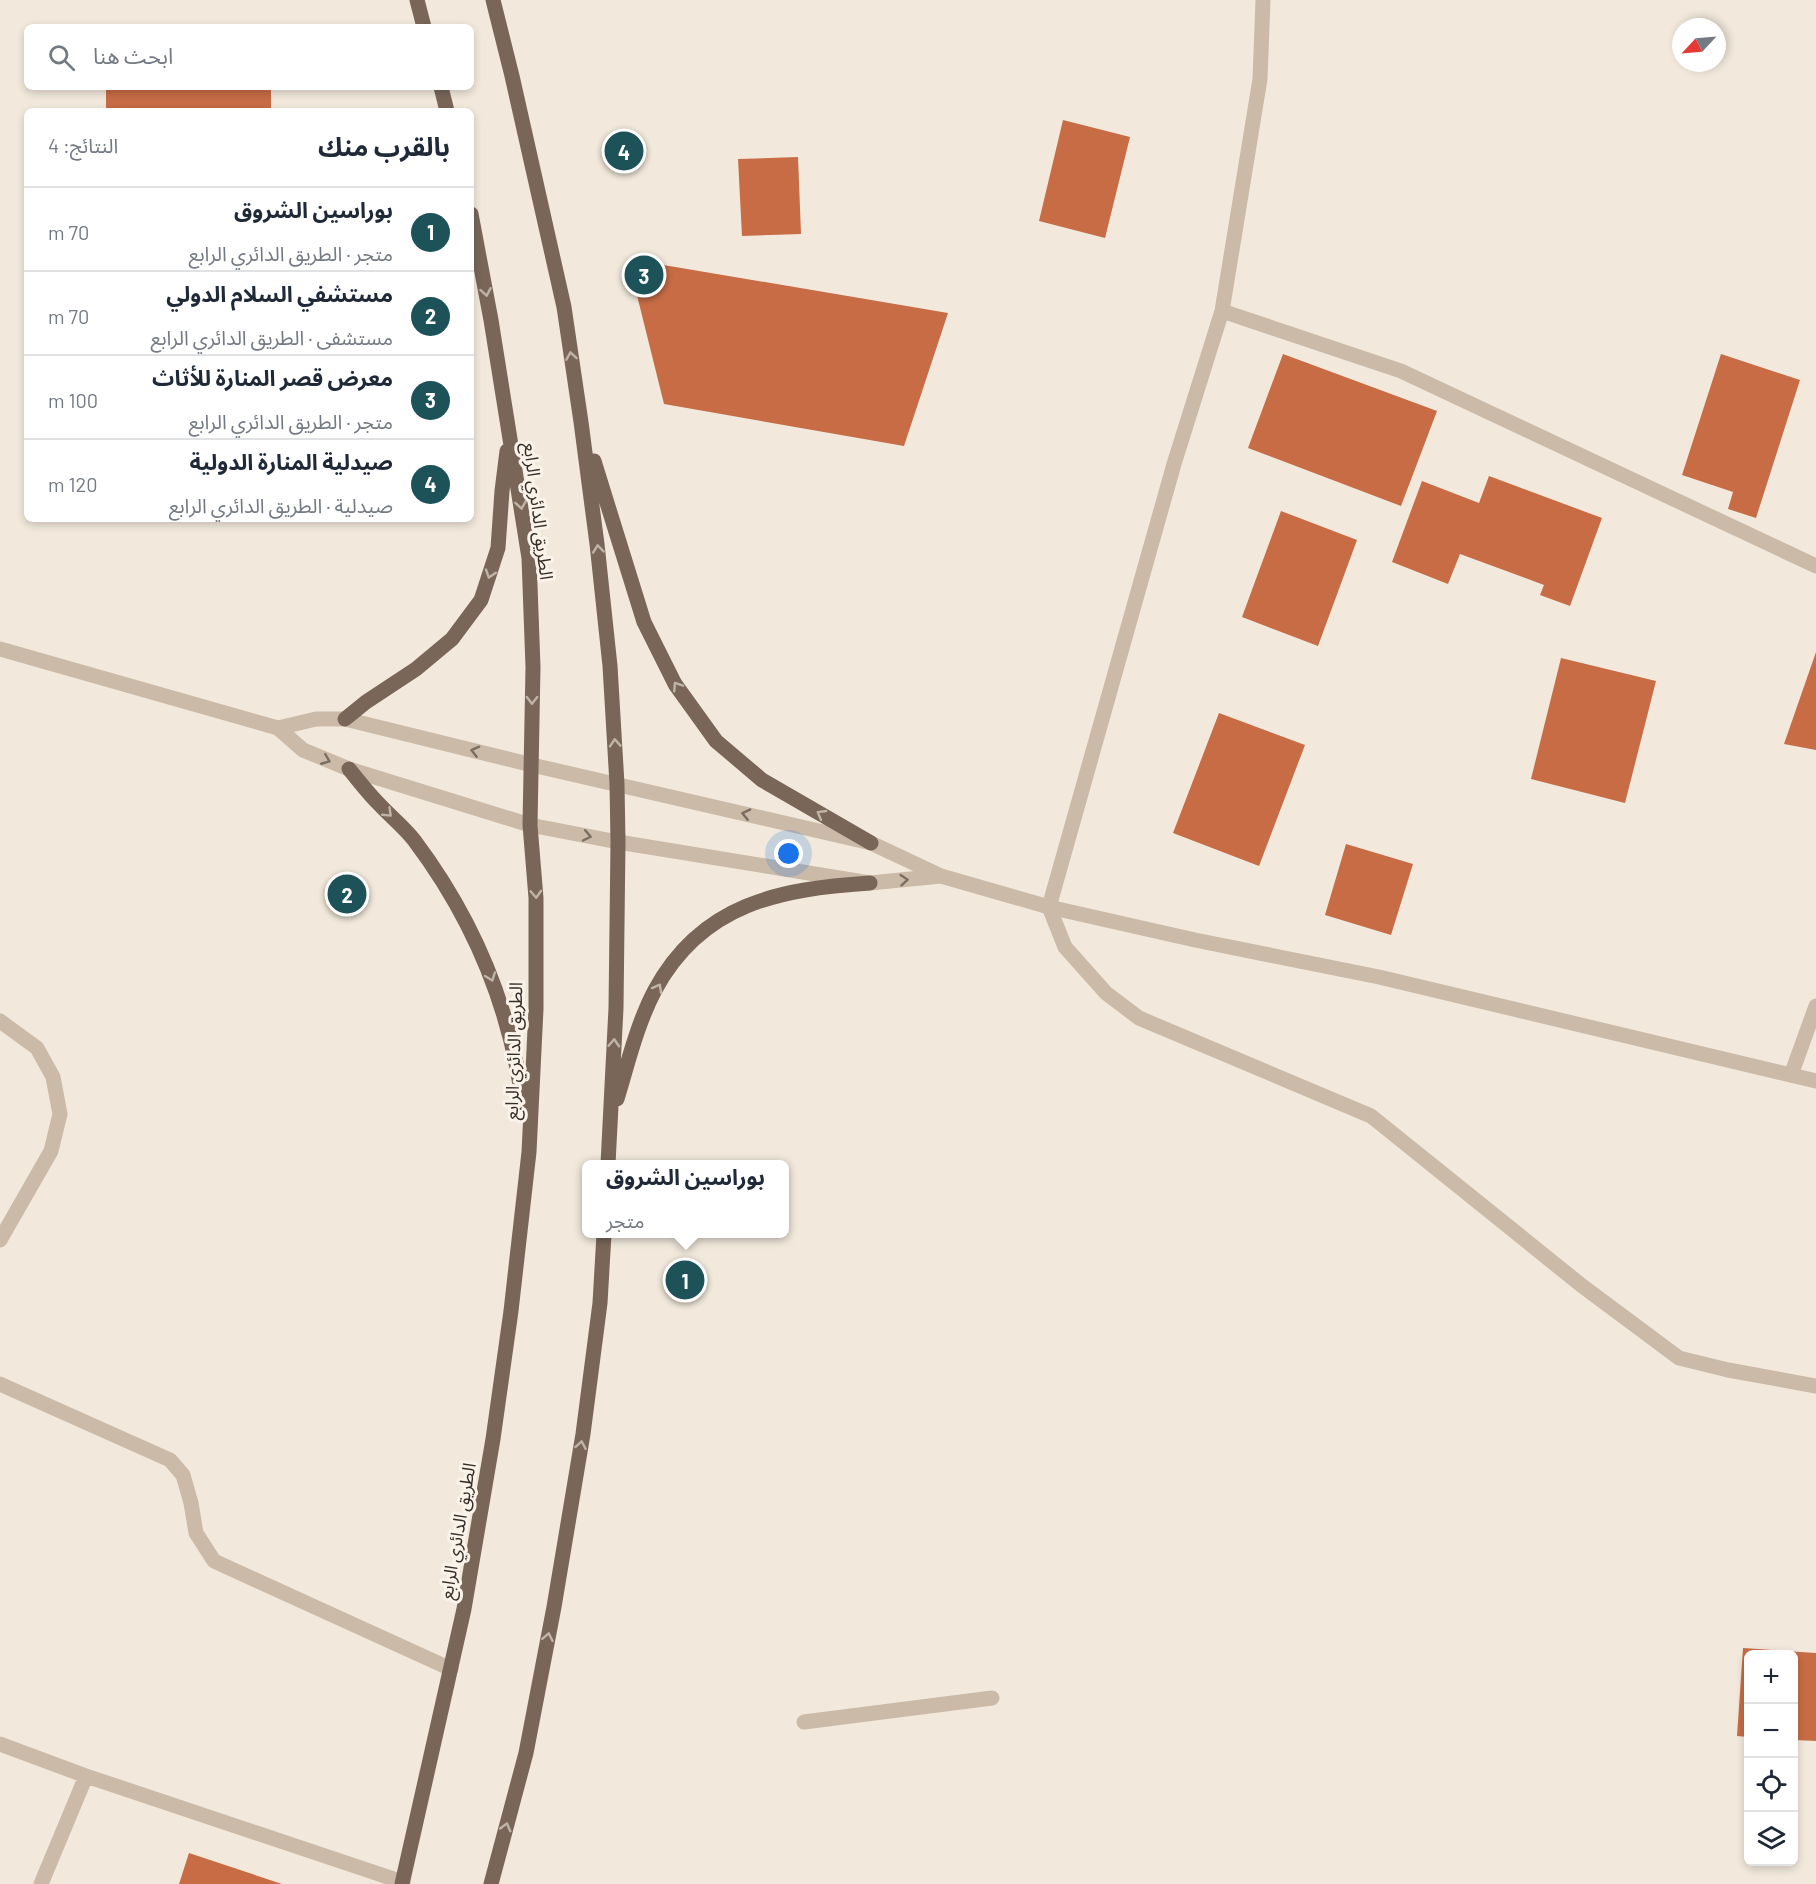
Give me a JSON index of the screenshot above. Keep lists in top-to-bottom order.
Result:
{
  "streets": {
    "main road": ["الطريق الدائري الرابع"]
  },
  "north": "bottom left",
  "page": {
    "search": "ابحث هنا",
    "heading": ["بالقرب منك", "النتائج: 4"],
    "pins": [
      "4",
      "3",
      "2",
      "1"
    ],
    "list": [
      {
        "mark": "1",
        "name": "بوراسين الشروق",
        "note": "متجر · الطريق الدائري الرابع",
        "value": "70 m"
      },
      {
        "mark": "2",
        "name": "مستشفي السلام الدولي",
        "note": "مستشفى · الطريق الدائري الرابع",
        "value": "70 m"
      },
      {
        "mark": "3",
        "name": "معرض قصر المنارة للأثاث",
        "note": "متجر · الطريق الدائري الرابع",
        "value": "100 m"
      },
      {
        "mark": "4",
        "name": "صيدلية المنارة الدولية",
        "note": "صيدلية · الطريق الدائري الرابع",
        "value": "120 m"
      }
    ],
    "popup": ["بوراسين الشروق", "متجر"],
    "map_buttons": ["+", "−"]
  }
}
